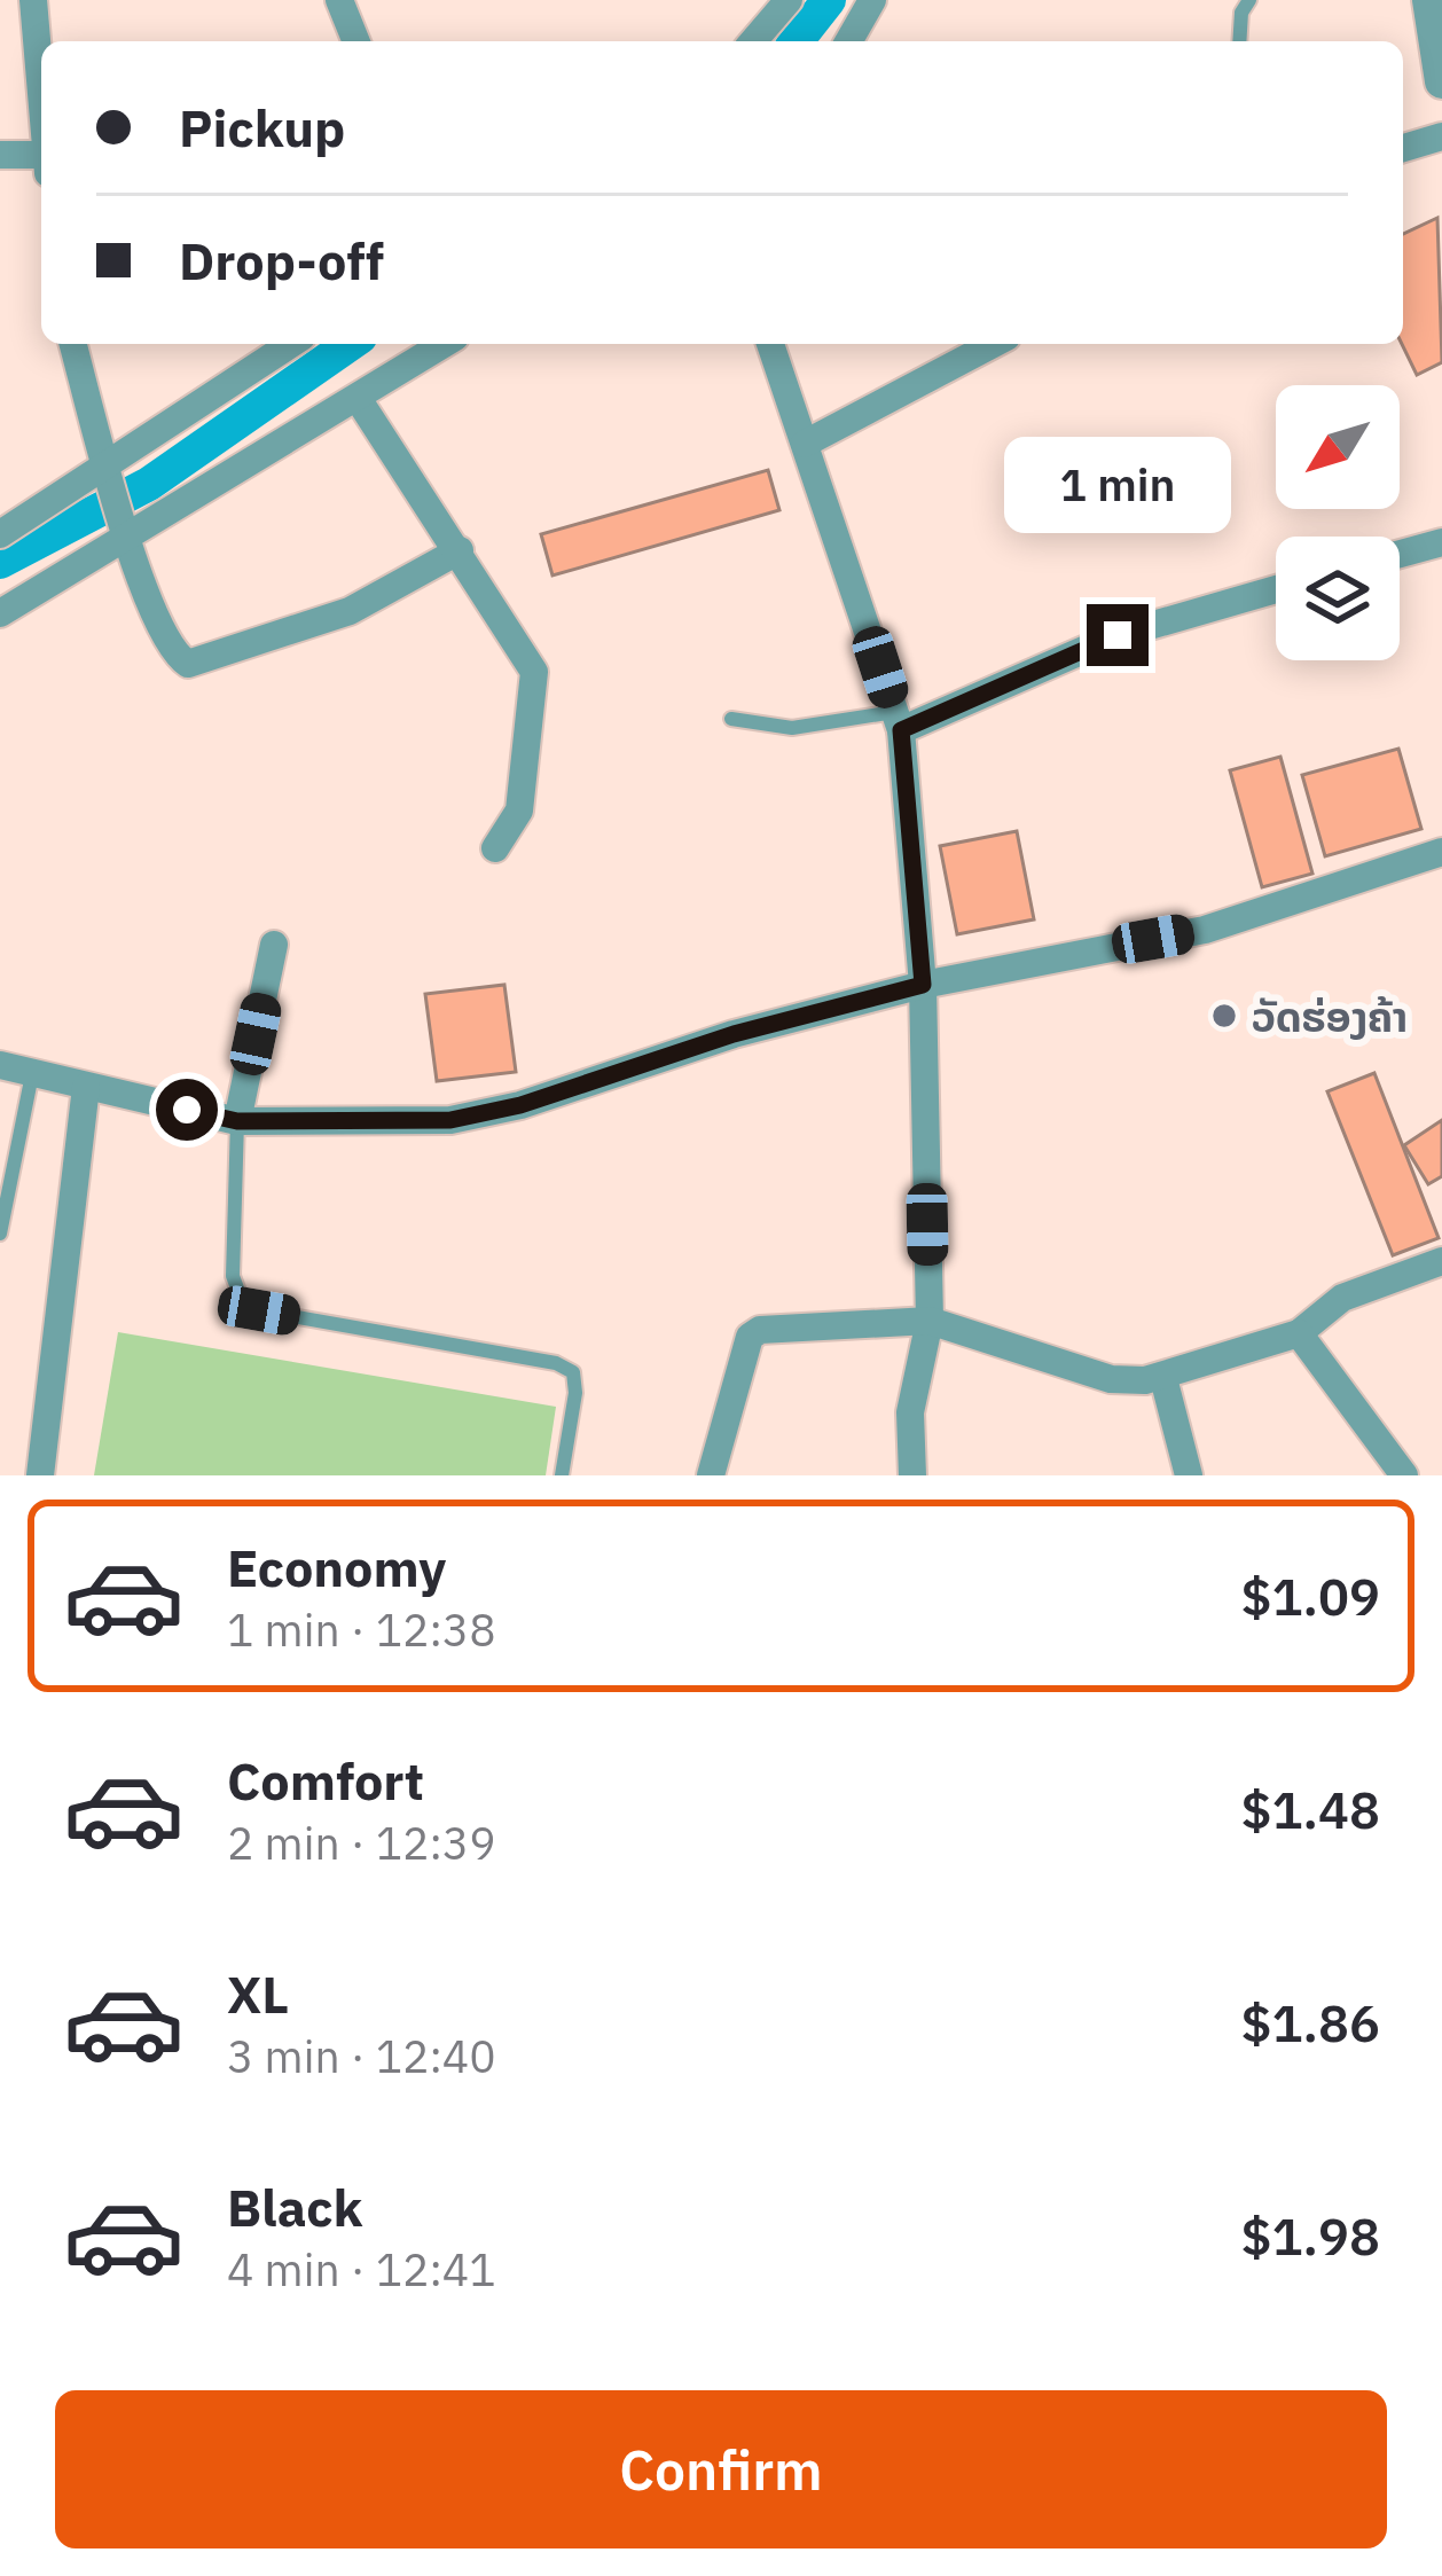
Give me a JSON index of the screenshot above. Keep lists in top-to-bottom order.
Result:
{
  "places": ["ວັດຮ່ອງຄ້າ"],
  "north": "bottom left",
  "page": {
    "banner": ["Pickup", "Drop-off"],
    "bubble": "1 min",
    "list": [
      {
        "name": "Economy",
        "note": "1 min · 12:38",
        "value": "$1.09"
      },
      {
        "name": "Comfort",
        "note": "2 min · 12:39",
        "value": "$1.48"
      },
      {
        "name": "XL",
        "note": "3 min · 12:40",
        "value": "$1.86"
      },
      {
        "name": "Black",
        "note": "4 min · 12:41",
        "value": "$1.98"
      }
    ],
    "buttons": "Confirm"
  }
}
